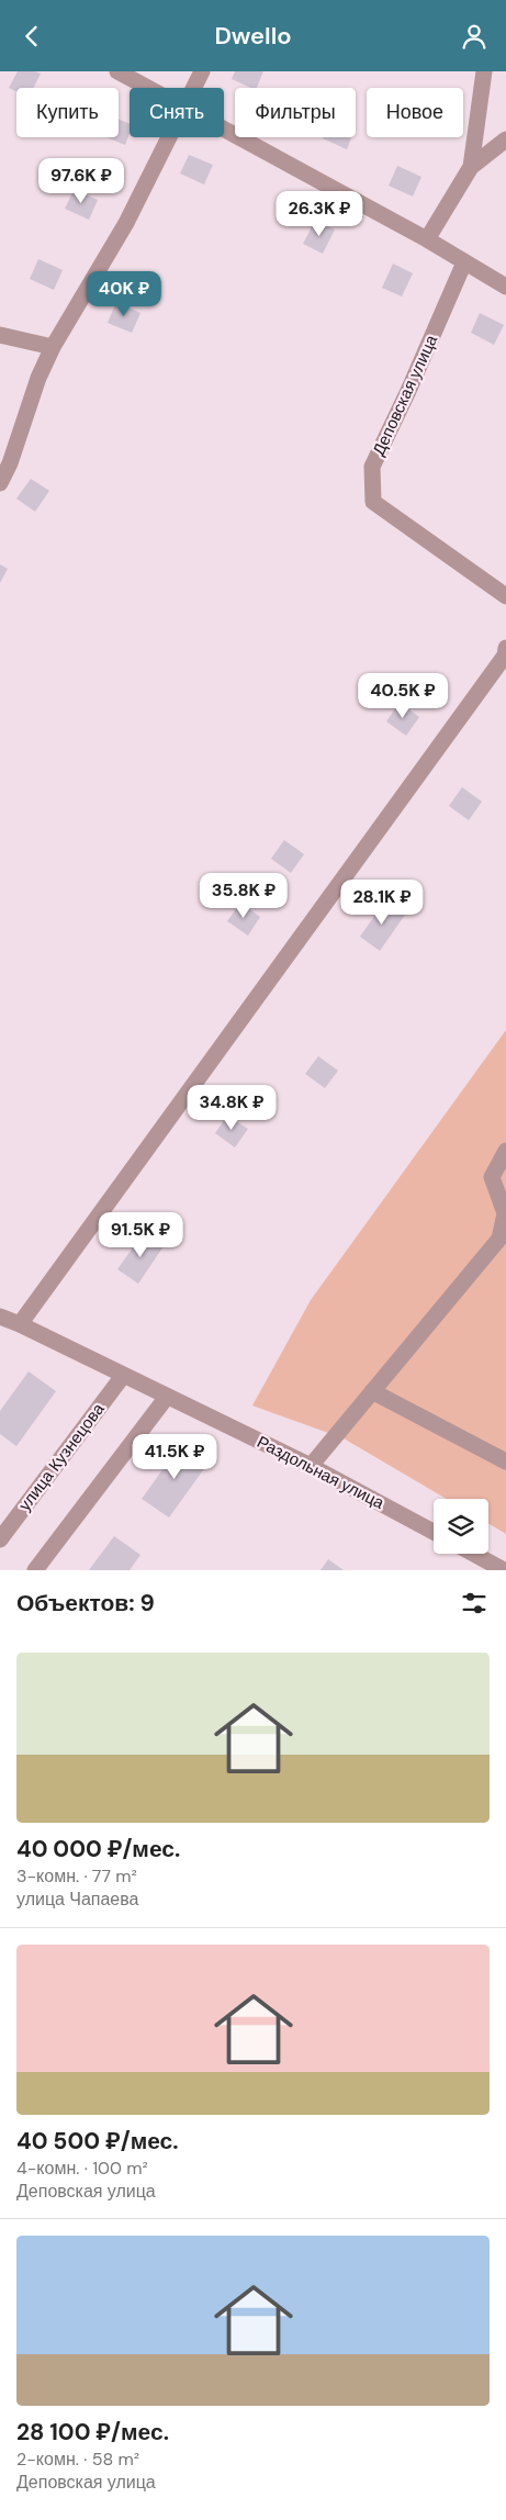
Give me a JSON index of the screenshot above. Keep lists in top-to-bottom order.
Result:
{
  "streets": {
    "street": ["Деповская улица", "улица Кузнецова", "Раздольная улица"]
  },
  "crossings": [
    ["улица Кузнецова", "Раздольная улица"]
  ],
  "page": {
    "header": "Dwello",
    "chip": [
      "Купить",
      "Снять",
      "Фильтры",
      "Новое"
    ],
    "price": [
      "97.6K ₽",
      "26.3K ₽",
      "40K ₽",
      "40.5K ₽",
      "35.8K ₽",
      "28.1K ₽",
      "34.8K ₽",
      "91.5K ₽",
      "41.5K ₽"
    ],
    "heading": "Объектов: 9",
    "list": [
      {
        "name": "40 000 ₽/мес.",
        "note": "3-комн. · 77 m² · улица Чапаева"
      },
      {
        "name": "40 500 ₽/мес.",
        "note": "4-комн. · 100 m² · Деповская улица"
      },
      {
        "name": "28 100 ₽/мес.",
        "note": "2-комн. · 58 m² · Деповская улица"
      }
    ]
  }
}
